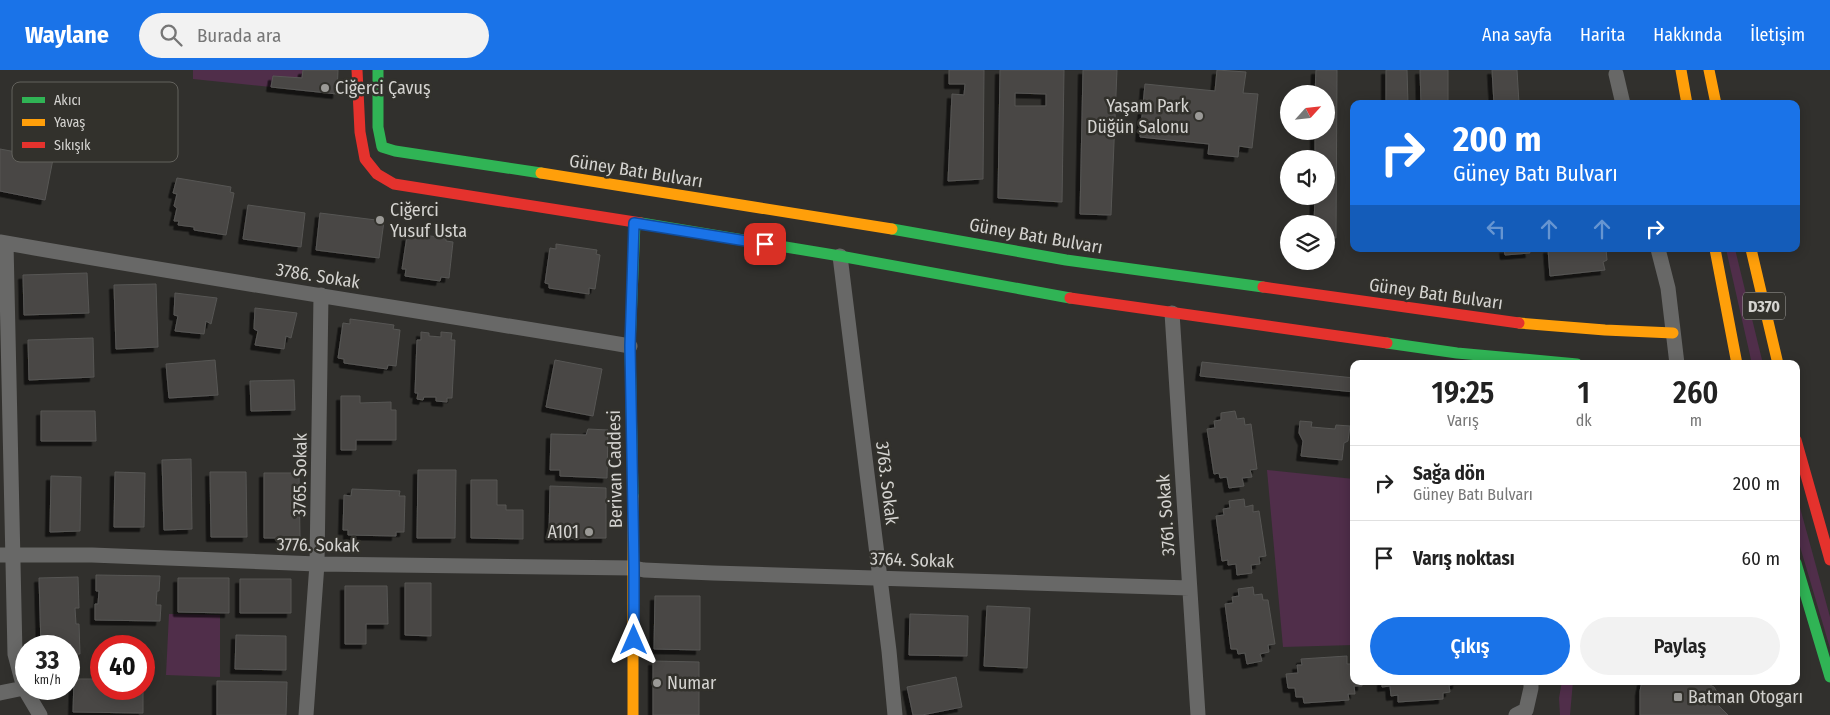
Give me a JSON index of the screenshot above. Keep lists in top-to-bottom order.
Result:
{
  "streets": {
    "main road": ["Güney Batı Bulvarı", "D370", "Berivan Caddesi"],
    "street": [
      "3786. Sokak",
      "3765. Sokak",
      "3763. Sokak",
      "3761. Sokak",
      "3776. Sokak",
      "3764. Sokak"
    ]
  },
  "crossings": [
    ["3786. Sokak", "Berivan Caddesi"],
    ["3786. Sokak", "3765. Sokak"],
    ["Berivan Caddesi", "3776. Sokak"],
    ["Berivan Caddesi", "3764. Sokak"],
    ["3765. Sokak", "3776. Sokak"],
    ["3763. Sokak", "3764. Sokak"],
    ["3761. Sokak", "3764. Sokak"],
    ["3776. Sokak", "3764. Sokak"]
  ],
  "places": {
    "other": [
      "Ciğerci Çavuş",
      "Yaşam Park Düğün Salonu",
      "Ciğerci Yusuf Usta",
      "A101",
      "Numar"
    ],
    "transit": ["Batman Otogarı"]
  },
  "legend": ["Akıcı", "Yavaş", "Sıkışık"],
  "north": "top right",
  "page": {
    "header": "Waylane",
    "search": "Burada ara",
    "nav": [
      "Ana sayfa",
      "Harita",
      "Hakkında",
      "İletişim"
    ],
    "turn": ["200 m", "Güney Batı Bulvarı"],
    "eta": [
      "19:25",
      "Varış",
      "1",
      "dk",
      "260",
      "m"
    ],
    "list": [
      {
        "name": "Sağa dön",
        "note": "Güney Batı Bulvarı",
        "value": "200 m"
      },
      {
        "name": "Varış noktası",
        "value": "60 m"
      }
    ],
    "buttons": ["Çıkış", "Paylaş"],
    "speed": "33 km/h",
    "limit": "40"
  }
}
